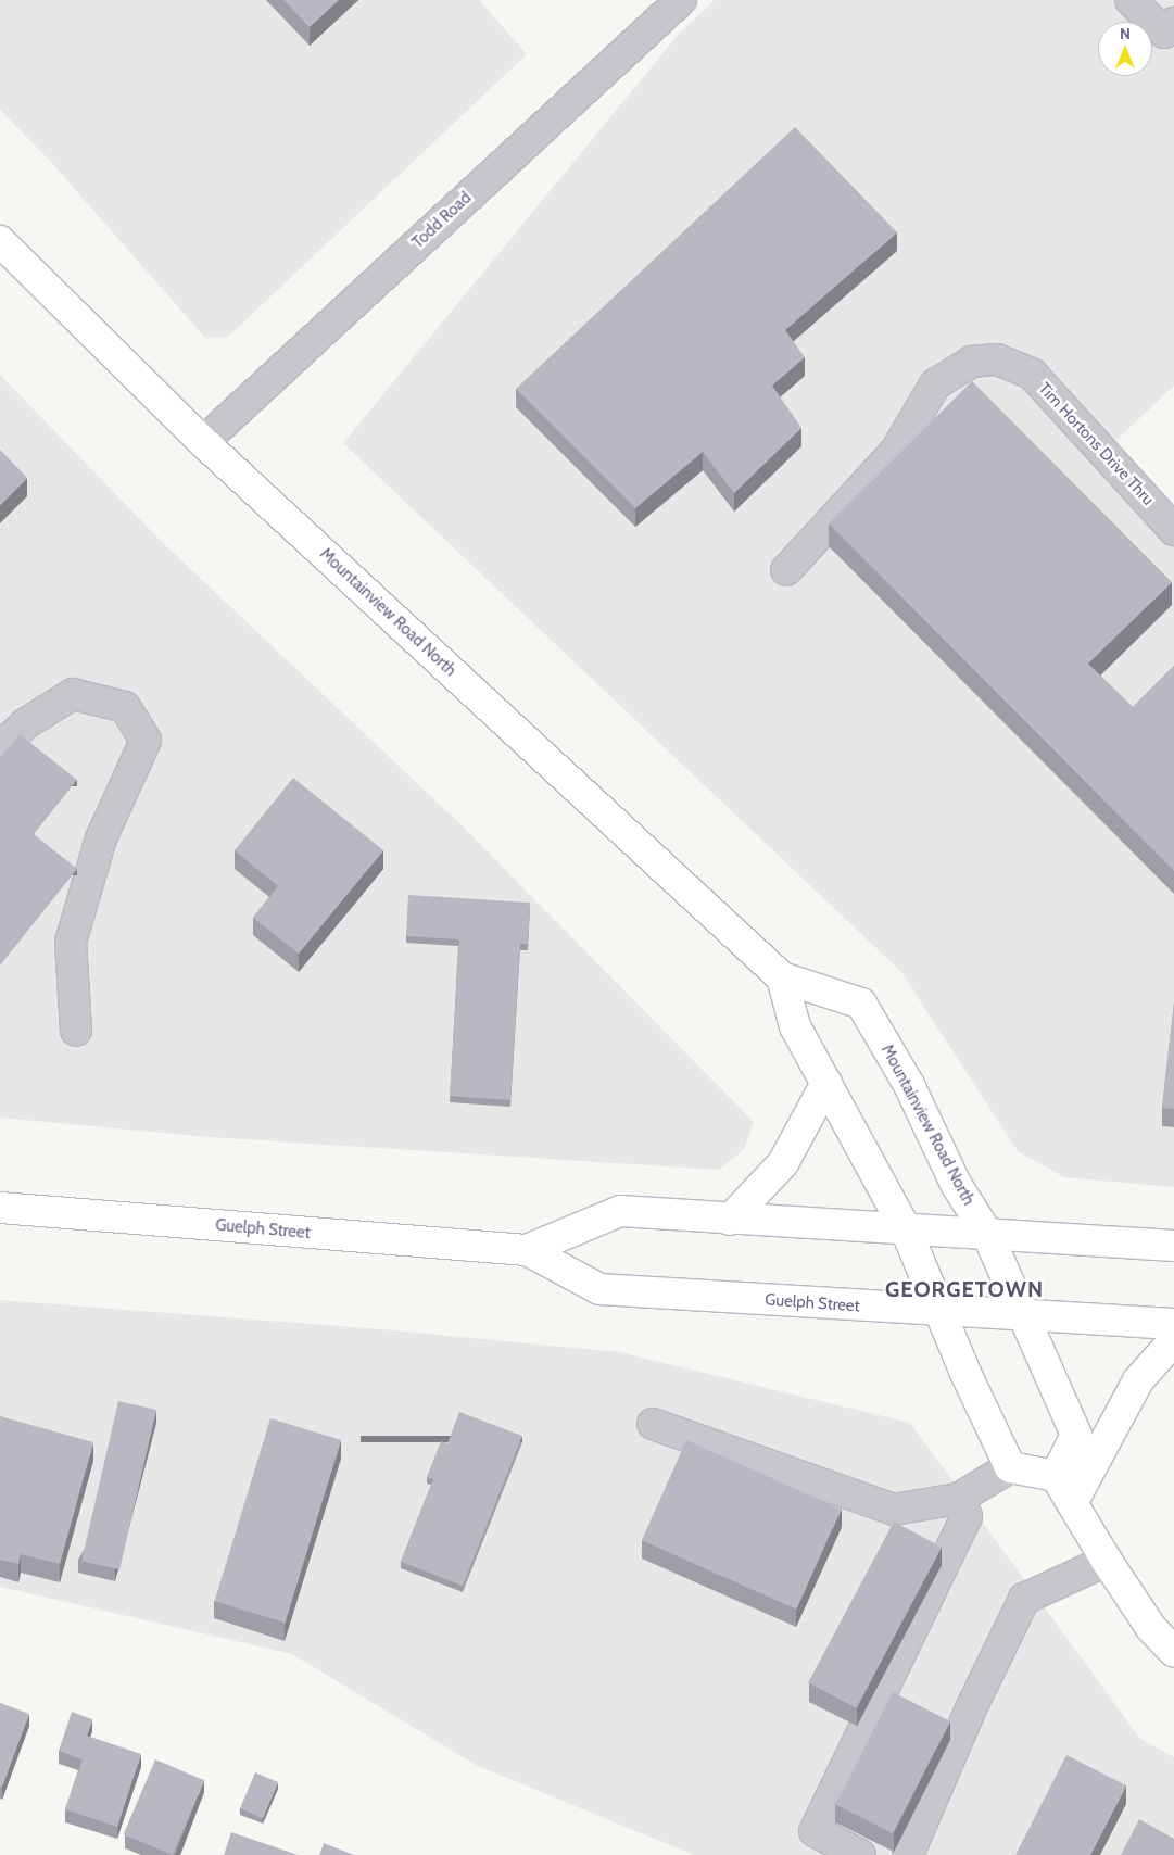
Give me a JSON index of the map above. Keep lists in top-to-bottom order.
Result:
{
  "streets": {
    "main road": ["Mountainview Road North", "Guelph Street"],
    "street": ["Todd Road", "Tim Hortons Drive Thru"]
  },
  "crossings": [
    ["Todd Road", "Mountainview Road North"],
    ["Mountainview Road North", "Guelph Street"]
  ],
  "districts": ["GEORGETOWN"],
  "north": "top"
}
